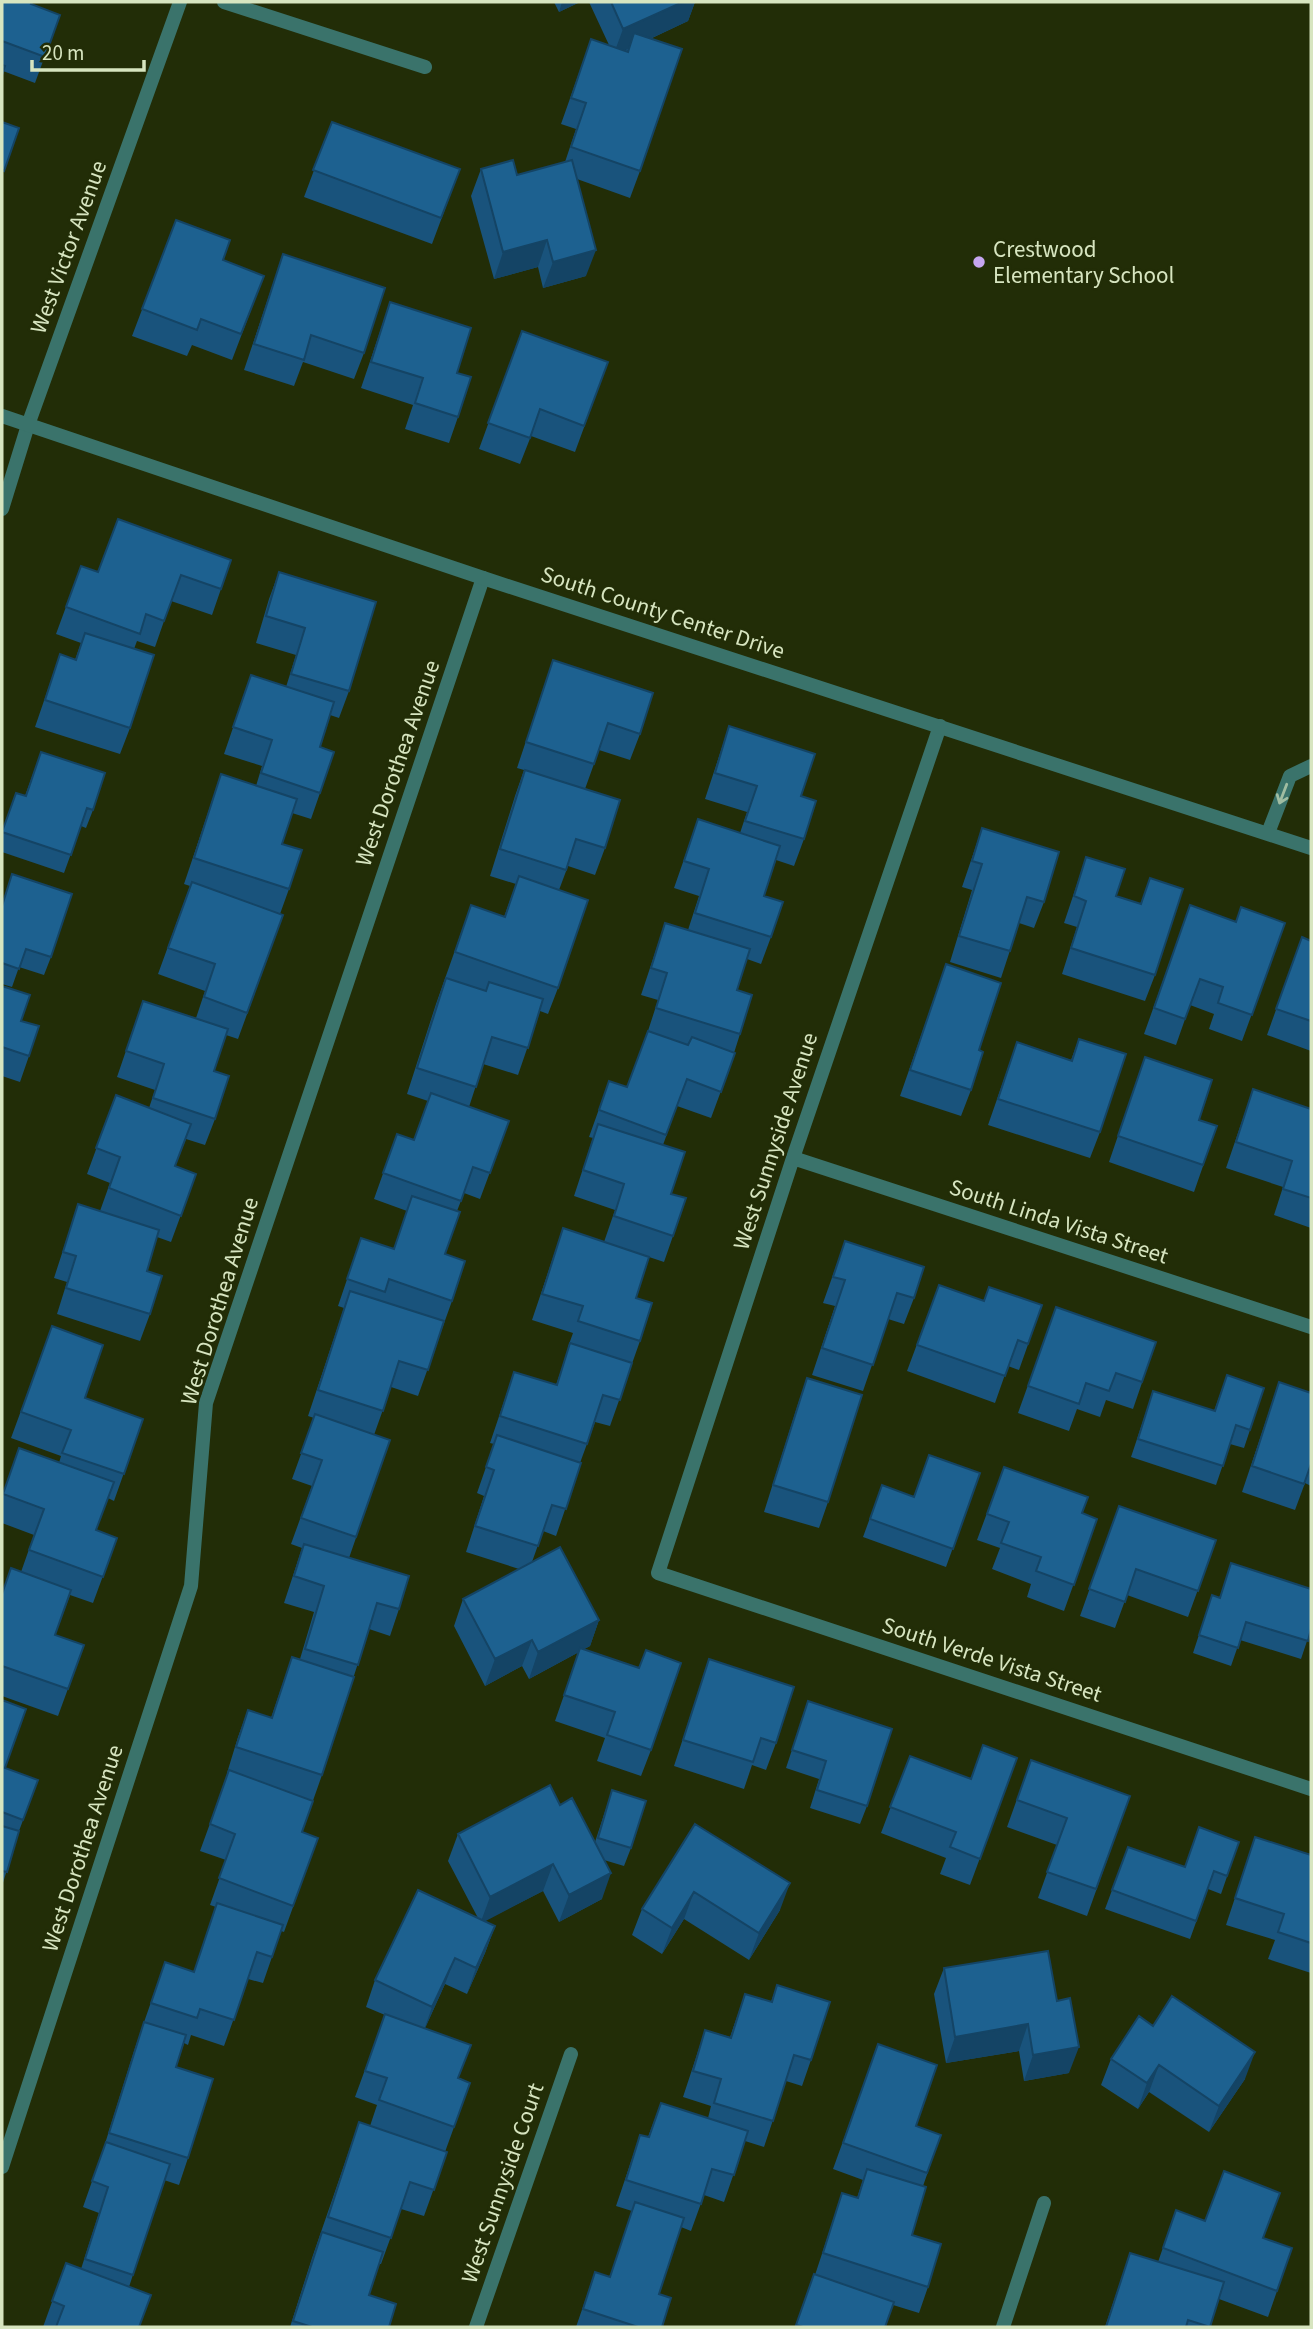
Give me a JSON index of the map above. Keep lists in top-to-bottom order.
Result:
{
  "streets": {
    "street": [
      "West Victor Avenue",
      "South County Center Drive",
      "West Dorothea Avenue",
      "West Sunnyside Avenue",
      "South Linda Vista Street",
      "South Verde Vista Street",
      "West Sunnyside Court"
    ]
  },
  "crossings": [
    ["West Victor Avenue", "South County Center Drive"],
    ["South County Center Drive", "West Dorothea Avenue"],
    ["South County Center Drive", "West Sunnyside Avenue"],
    ["West Sunnyside Avenue", "South Linda Vista Street"],
    ["West Sunnyside Avenue", "South Verde Vista Street"]
  ],
  "places": ["Crestwood Elementary School"],
  "scale_bar": "20 m"
}
